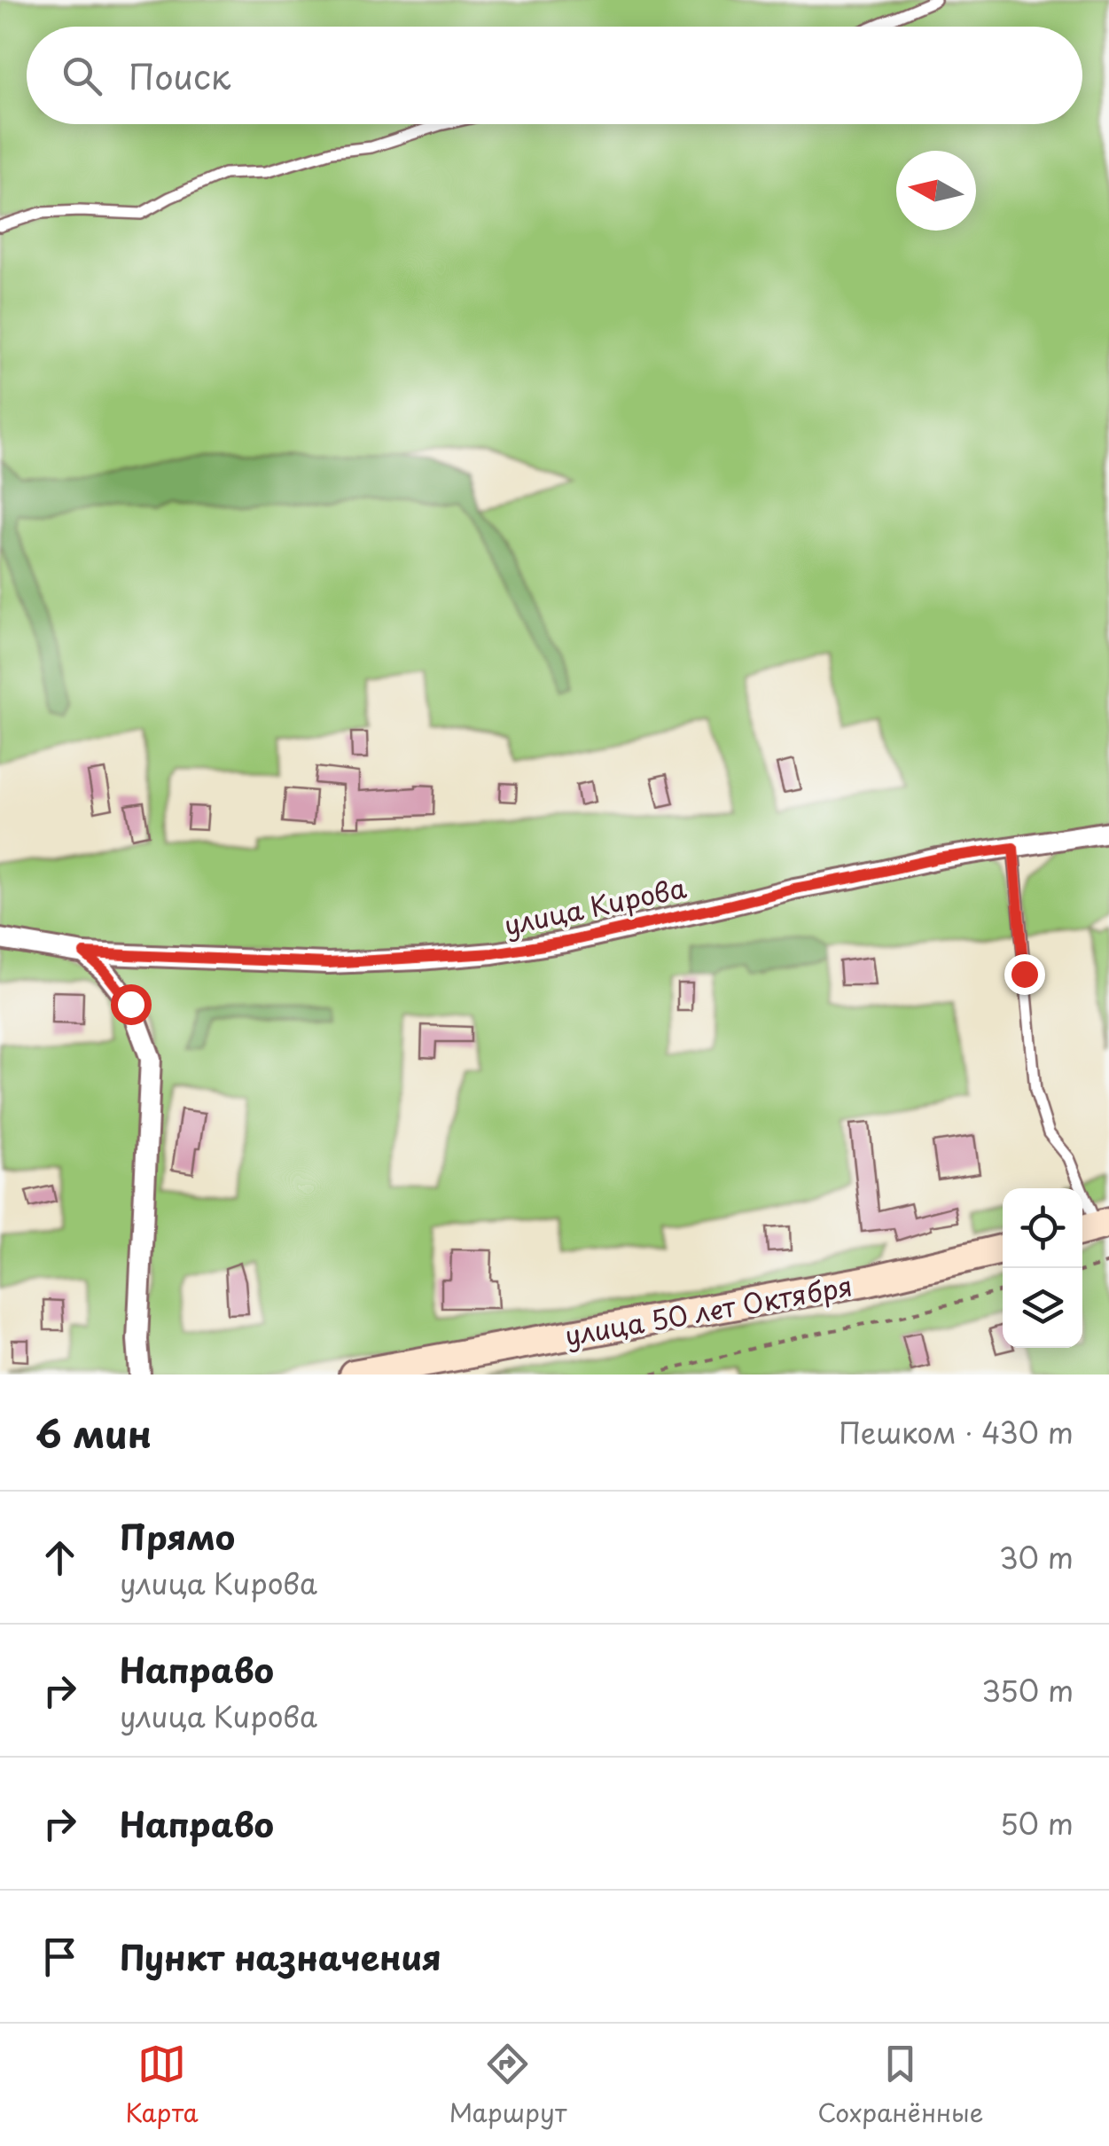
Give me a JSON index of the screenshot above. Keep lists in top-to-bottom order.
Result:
{
  "streets": {
    "main road": ["улица 50 лет Октября"],
    "street": ["улица Кирова"]
  },
  "north": "left",
  "page": {
    "search": "Поиск",
    "heading": ["6 мин", "Пешком · 430 m"],
    "list": [
      ["Прямо", "улица Кирова", "30 m"],
      ["Направо", "улица Кирова", "350 m"],
      ["Направо", "50 m"],
      "Пункт назначения"
    ],
    "nav": ["Карта", "Маршрут", "Сохранённые"]
  }
}
